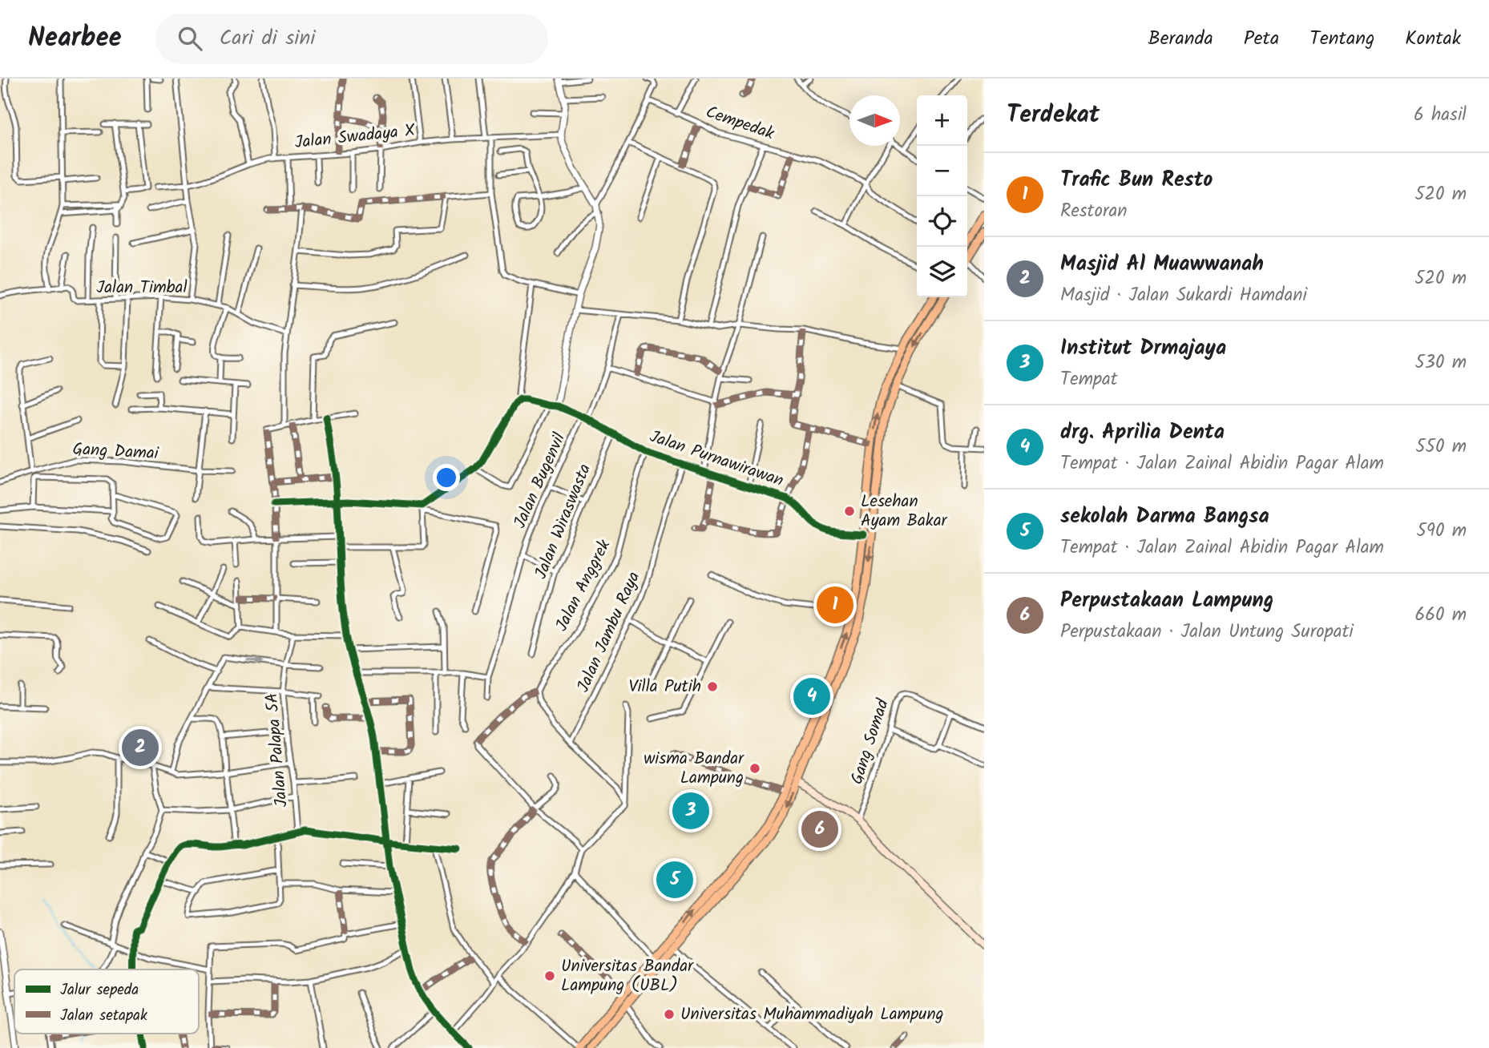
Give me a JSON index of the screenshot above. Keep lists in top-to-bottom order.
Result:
{
  "streets": {
    "street": [
      "Cempedak",
      "Jalan Swadaya X",
      "Jalan Timbal",
      "Gang Damai",
      "Jalan Purnawirawan",
      "Jalan Bugenvil",
      "Jalan Wiraswasta",
      "Jalan Anggrek",
      "Jalan Jambu Raya",
      "Gang Somad",
      "Jalan Palapa 5A"
    ]
  },
  "crossings": [
    ["Jalan Purnawirawan", "Jalan Bugenvil"],
    ["Jalan Purnawirawan", "Jalan Wiraswasta"],
    ["Jalan Purnawirawan", "Jalan Anggrek"],
    ["Jalan Purnawirawan", "Jalan Jambu Raya"],
    ["Jalan Bugenvil", "Jalan Wiraswasta"]
  ],
  "places": [
    "Lesehan Ayam Bakar",
    "Villa Putih",
    "wisma Bandar Lampung",
    "Universitas Bandar Lampung (UBL)",
    "Universitas Muhammadiyah Lampung"
  ],
  "legend": ["Jalur sepeda", "Jalan setapak"],
  "north": "right",
  "page": {
    "header": "Nearbee",
    "search": "Cari di sini",
    "nav": [
      "Beranda",
      "Peta",
      "Tentang",
      "Kontak"
    ],
    "heading": ["Terdekat", "6 hasil"],
    "map_buttons": ["+", "−"],
    "list": [
      {
        "mark": "1",
        "name": "Trafic Bun Resto",
        "note": "Restoran",
        "value": "520 m"
      },
      {
        "mark": "2",
        "name": "Masjid Al Muawwanah",
        "note": "Masjid · Jalan Sukardi Hamdani",
        "value": "520 m"
      },
      {
        "mark": "3",
        "name": "Institut Drmajaya",
        "note": "Tempat",
        "value": "530 m"
      },
      {
        "mark": "4",
        "name": "drg. Aprilia Denta",
        "note": "Tempat · Jalan Zainal Abidin Pagar Alam",
        "value": "550 m"
      },
      {
        "mark": "5",
        "name": "sekolah Darma Bangsa",
        "note": "Tempat · Jalan Zainal Abidin Pagar Alam",
        "value": "590 m"
      },
      {
        "mark": "6",
        "name": "Perpustakaan Lampung",
        "note": "Perpustakaan · Jalan Untung Suropati",
        "value": "660 m"
      }
    ],
    "pins": [
      "1",
      "4",
      "2",
      "3",
      "6",
      "5"
    ]
  }
}
